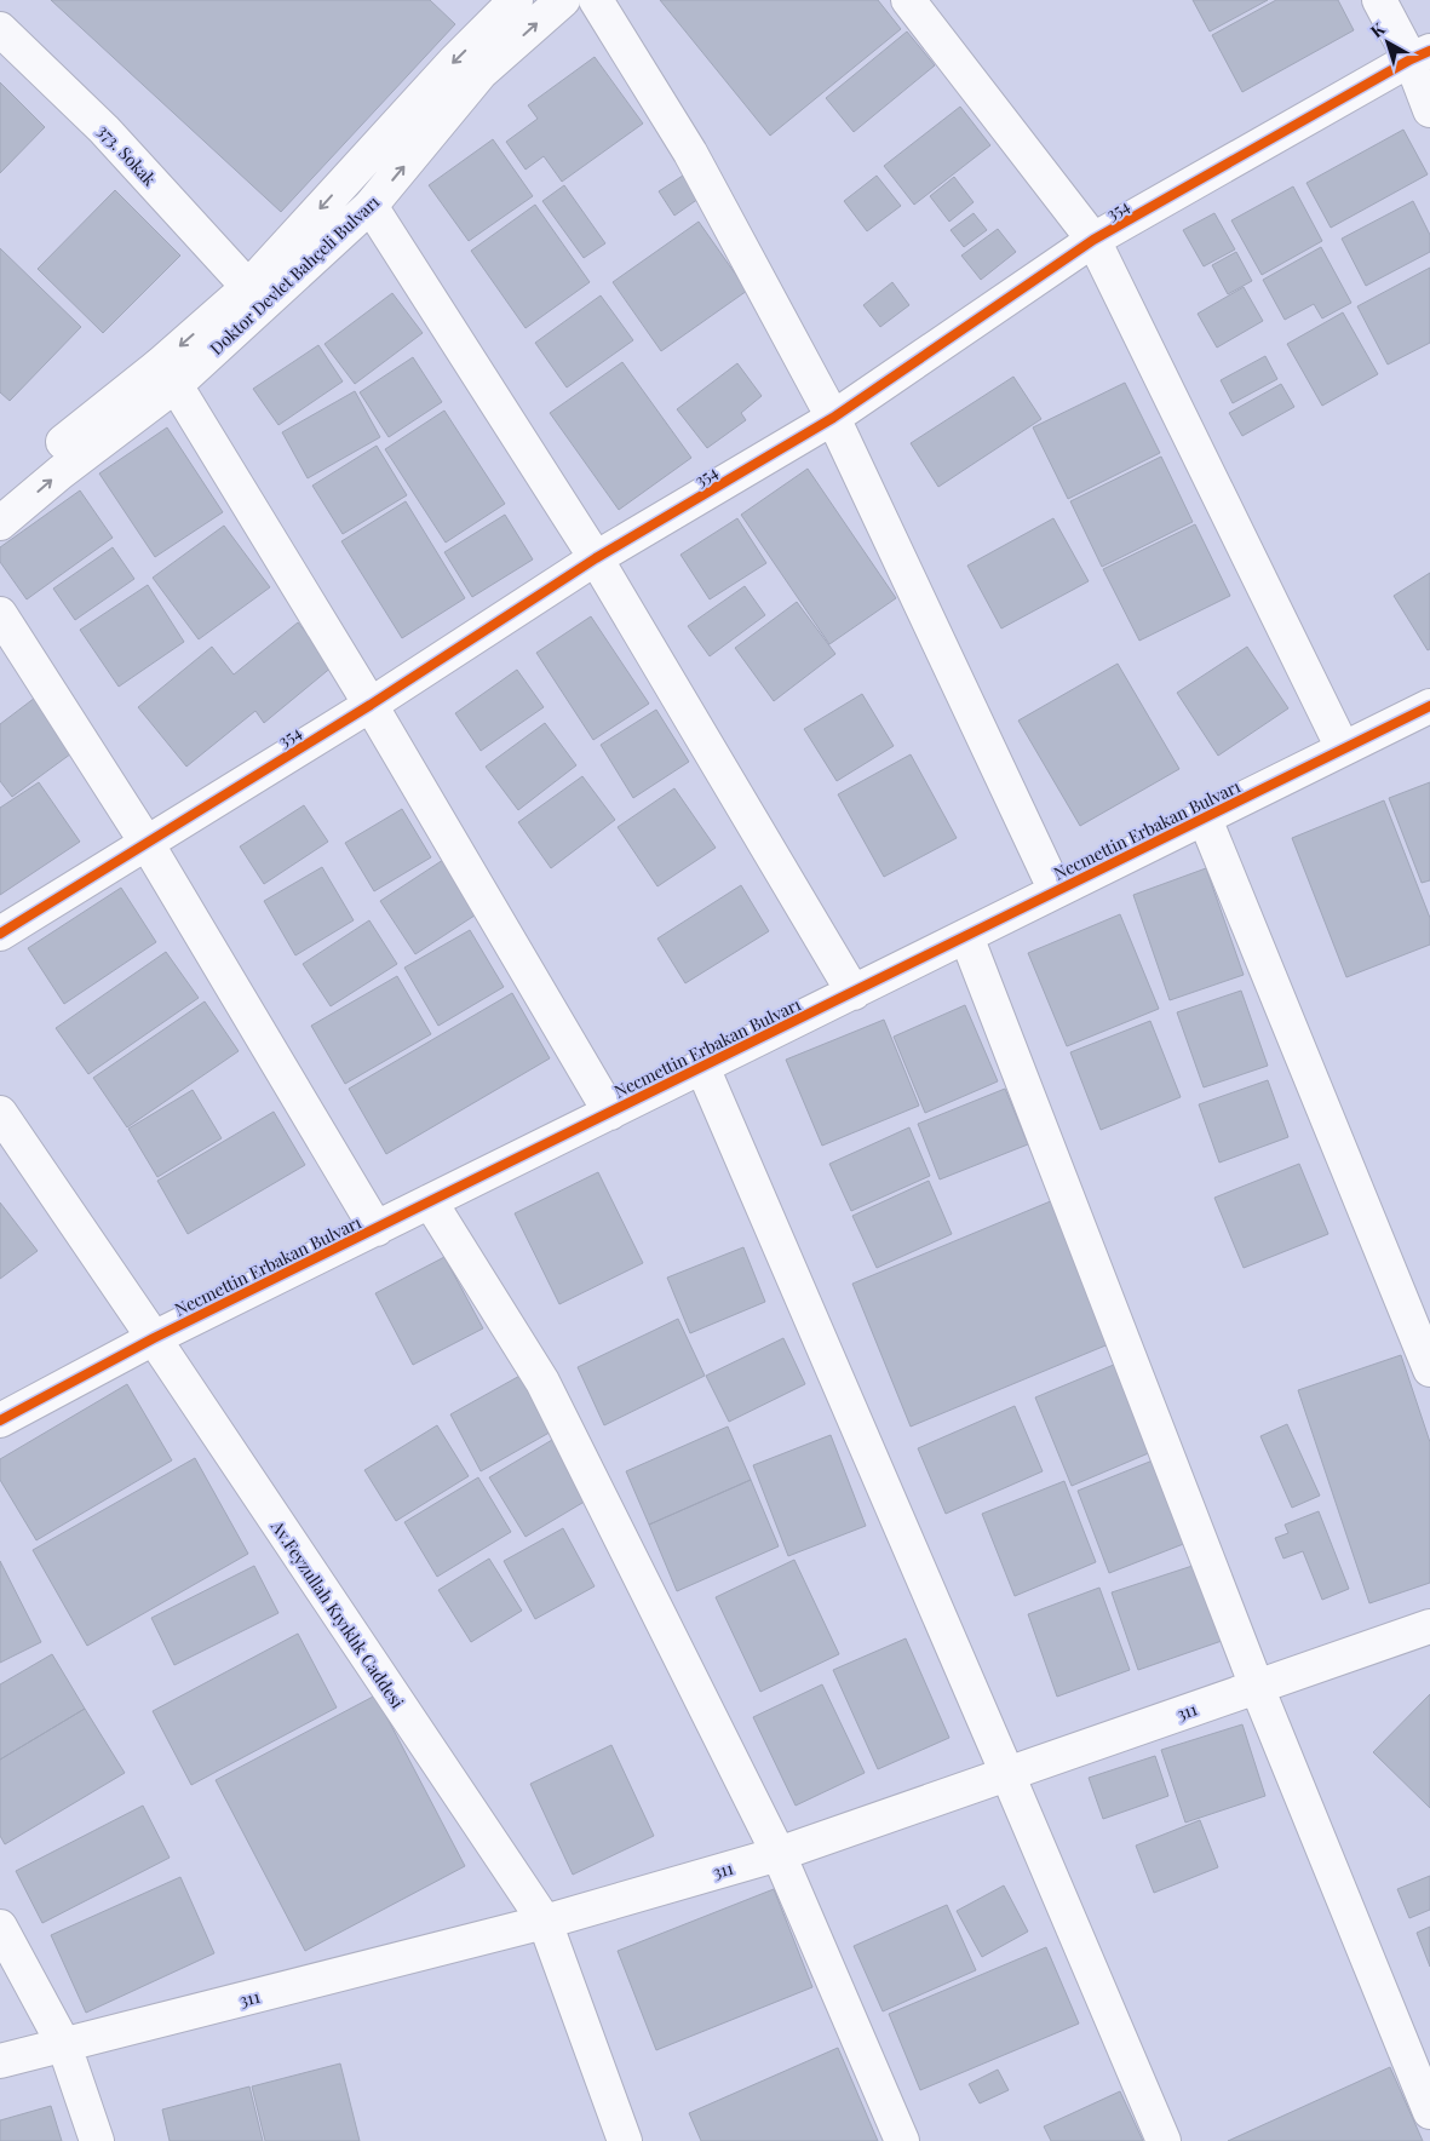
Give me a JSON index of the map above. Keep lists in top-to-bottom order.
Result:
{
  "streets": {
    "street": [
      "373. Sokak",
      "354",
      "Doktor Devlet Bahçeli Bulvarı",
      "Necmettin Erbakan Bulvarı",
      "Av.Feyzullah Kıyıklık Caddesi",
      "311"
    ]
  },
  "crossings": [
    ["373. Sokak", "Doktor Devlet Bahçeli Bulvarı"],
    ["Necmettin Erbakan Bulvarı", "Av.Feyzullah Kıyıklık Caddesi"],
    ["Av.Feyzullah Kıyıklık Caddesi", "311"]
  ],
  "north": "top left"
}
